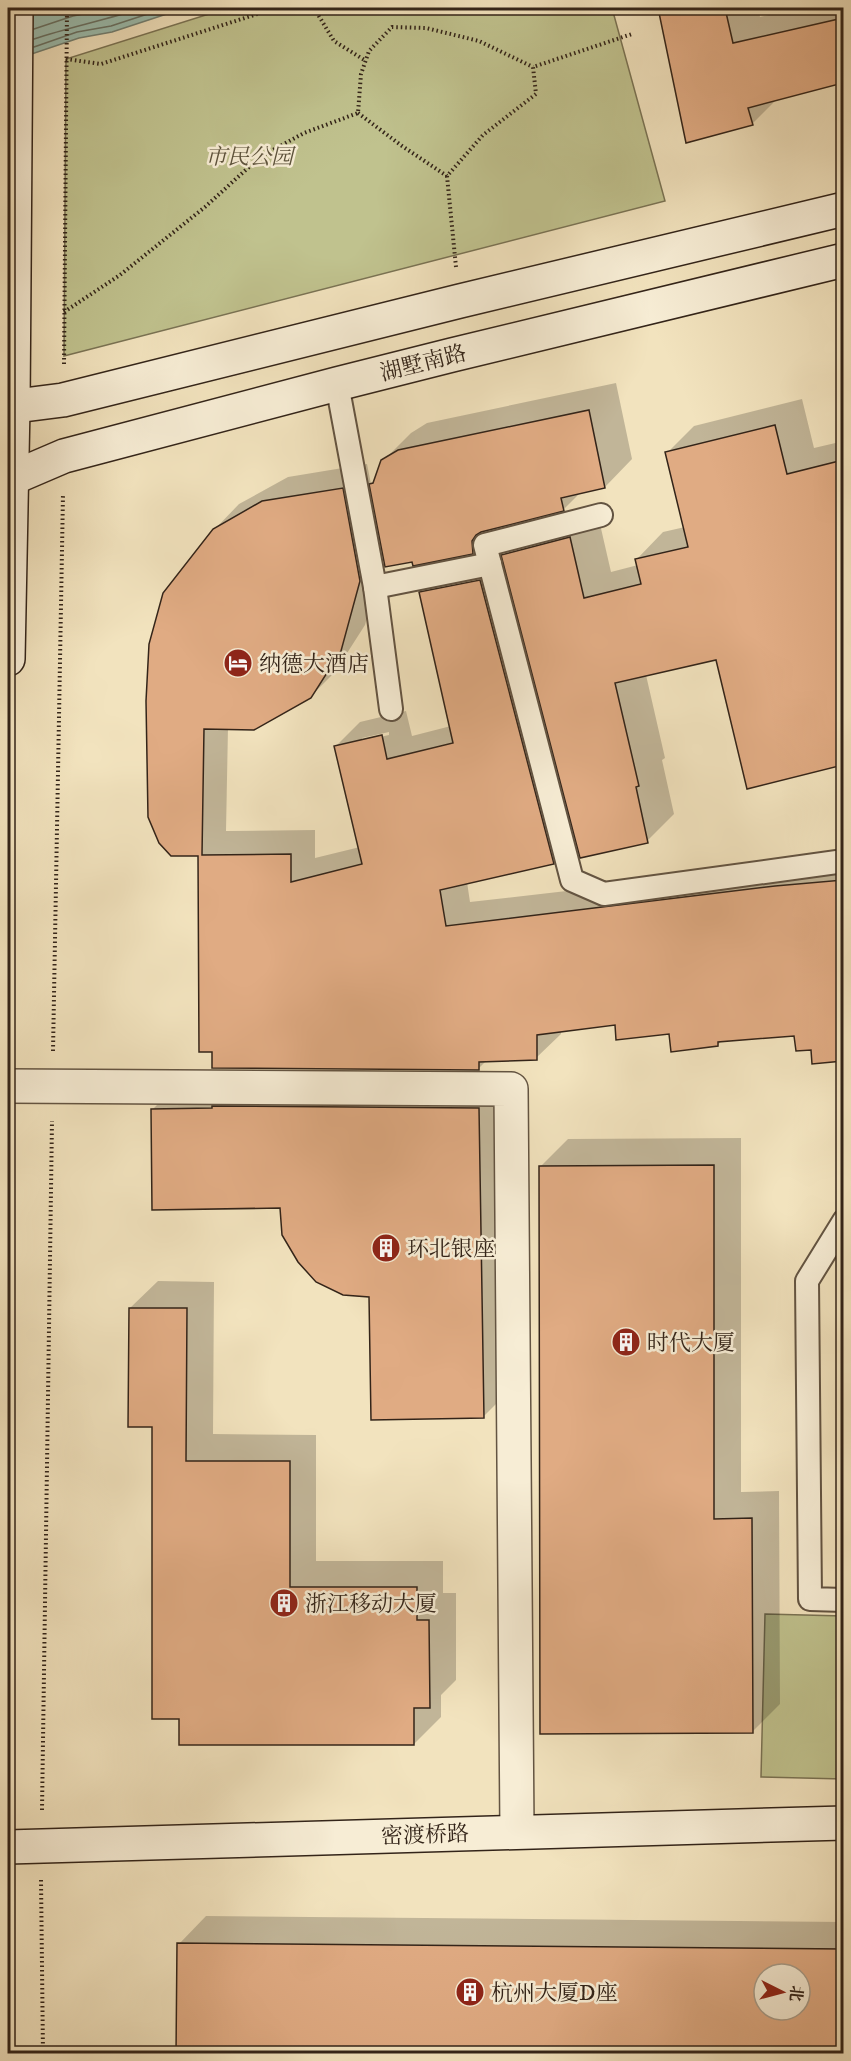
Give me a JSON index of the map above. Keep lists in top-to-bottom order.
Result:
{
  "streets": {
    "main road": ["湖墅南路", "密渡桥路"]
  },
  "parks": ["市民公园"],
  "places": {
    "hotel": ["纳德大酒店"],
    "building": [
      "环北银座",
      "时代大厦",
      "浙江移动大厦",
      "杭州大厦D座"
    ]
  },
  "north": "right"
}
